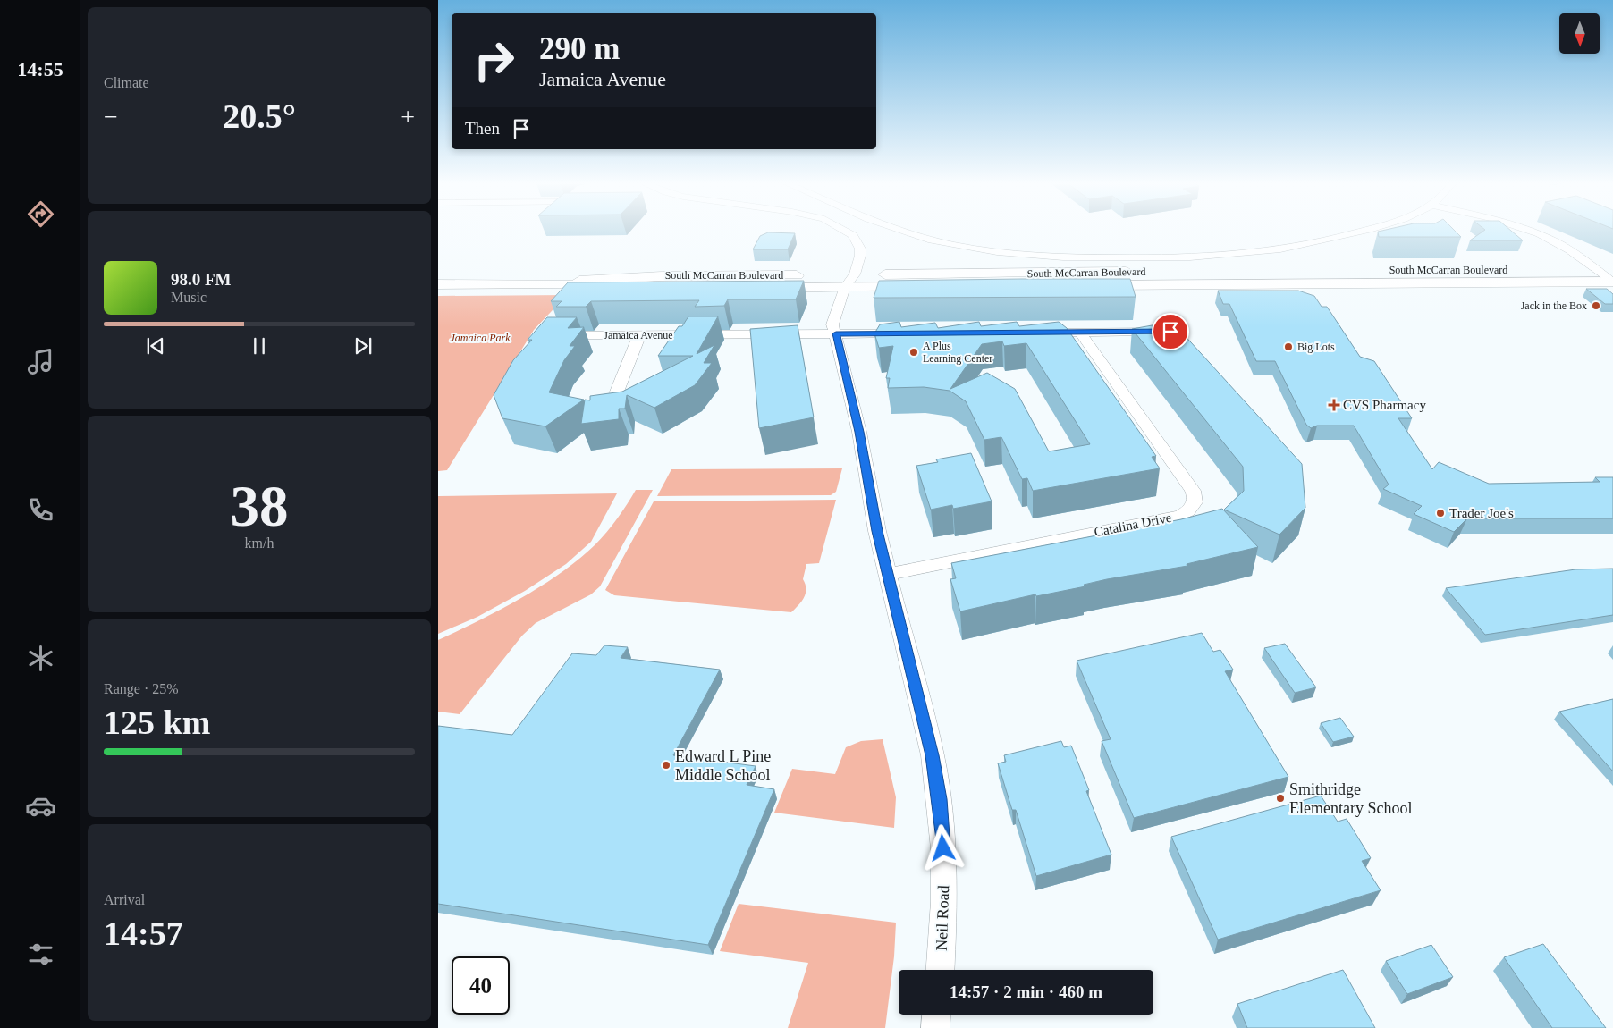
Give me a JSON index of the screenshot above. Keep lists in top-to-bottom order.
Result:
{
  "streets": {
    "main road": ["South McCarran Boulevard"],
    "street": ["Jamaica Avenue", "Catalina Drive", "Neil Road"]
  },
  "crossings": [
    ["Jamaica Avenue", "Neil Road"],
    ["Catalina Drive", "Neil Road"]
  ],
  "parks": ["Jamaica Park"],
  "places": {
    "other": [
      "Jack in the Box",
      "Big Lots",
      "A Plus Learning Center",
      "Trader Joe's",
      "Edward L Pine Middle School",
      "Smithridge Elementary School"
    ],
    "health": ["CVS Pharmacy"]
  },
  "north": "bottom",
  "page": {
    "tabs": "14:55",
    "tile": [
      "Climate",
      ["38", "km/h"],
      ["Range · 25%", "125 km"],
      ["Arrival", "14:57"]
    ],
    "turn": ["290 m", "Jamaica Avenue"],
    "heat": ["−", "20.5°", "+"],
    "then": "Then",
    "song": ["98.0 FM", "Music"],
    "limit": "40",
    "trip": "14:57 · 2 min · 460 m"
  }
}
